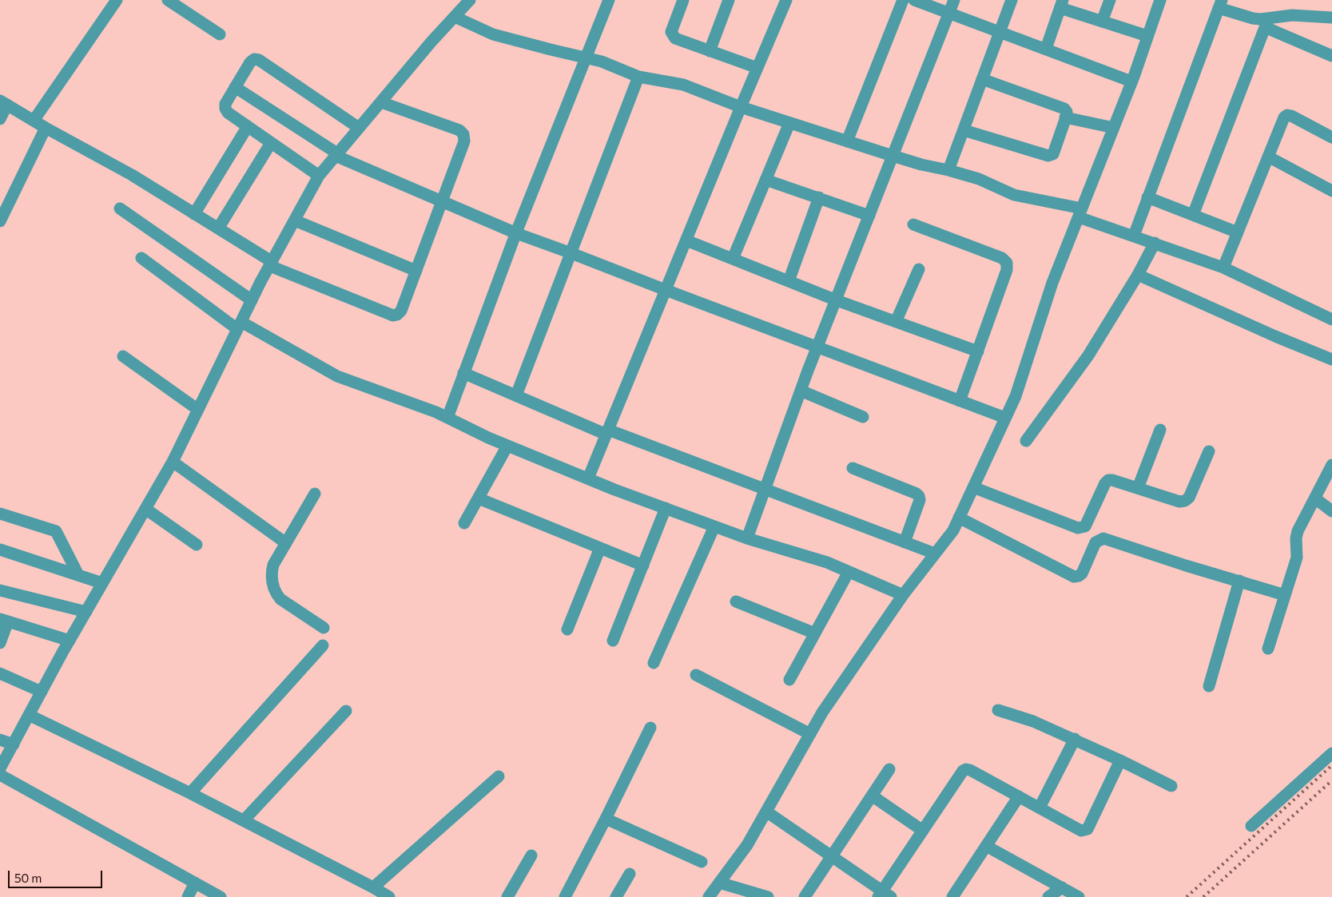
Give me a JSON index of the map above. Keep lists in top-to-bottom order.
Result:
{
  "scale_bar": "50 m"
}
